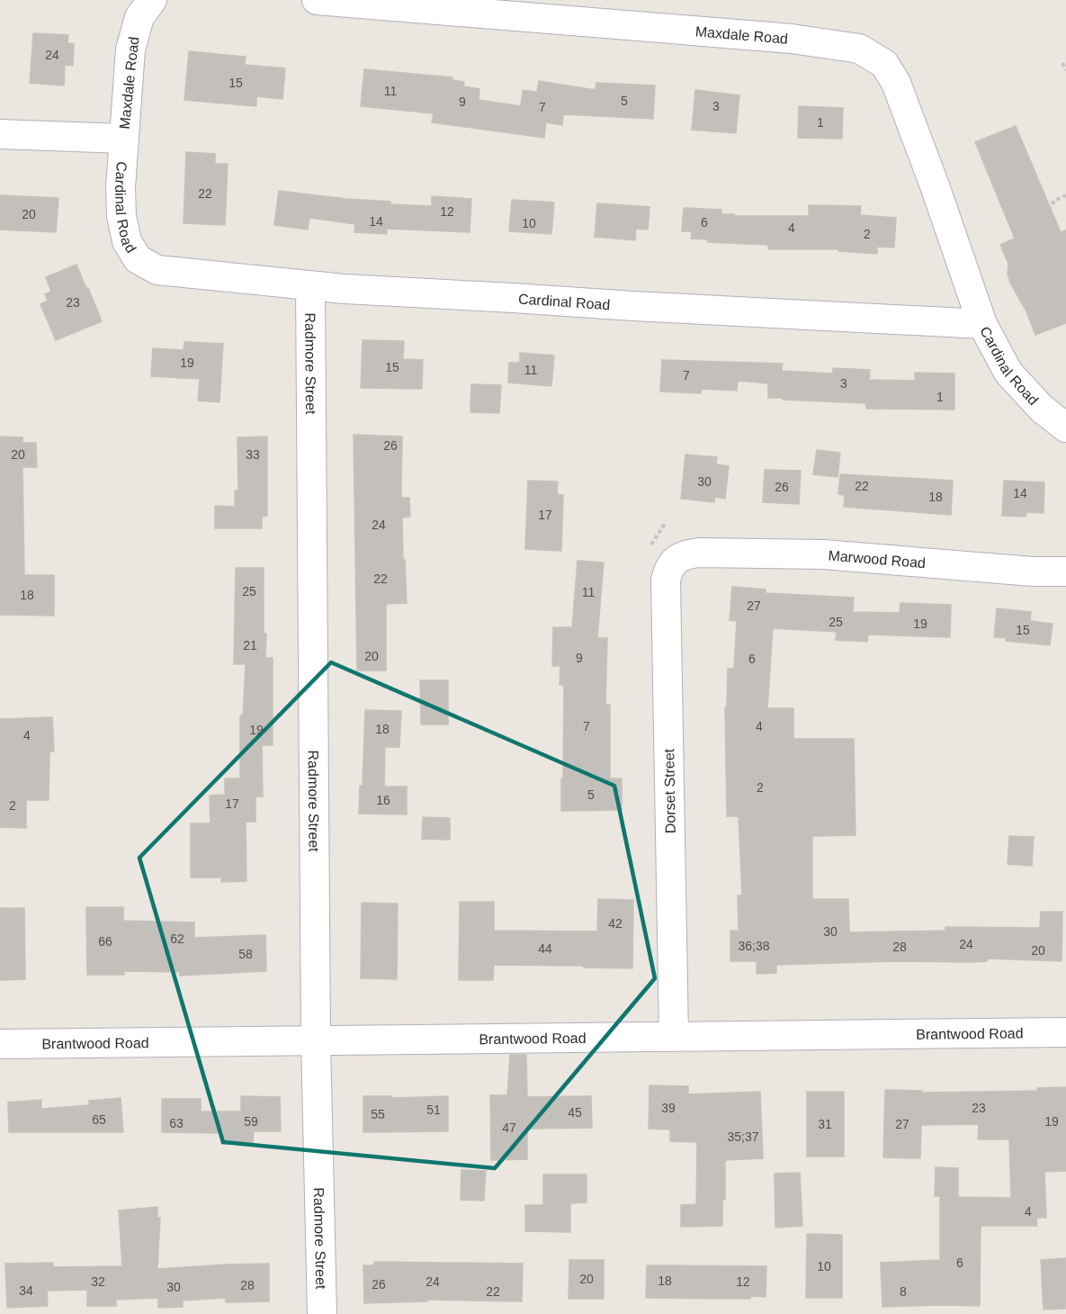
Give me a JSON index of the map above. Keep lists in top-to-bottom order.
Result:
{
  "streets": {
    "street": [
      "Maxdale Road",
      "Cardinal Road",
      "Radmore Street",
      "Marwood Road",
      "Dorset Street",
      "Brantwood Road"
    ]
  },
  "crossings": [
    ["Maxdale Road", "Cardinal Road"],
    ["Cardinal Road", "Radmore Street"],
    ["Radmore Street", "Brantwood Road"],
    ["Marwood Road", "Dorset Street"],
    ["Dorset Street", "Brantwood Road"]
  ],
  "house_numbers": [
    "24",
    "15",
    "11",
    "5",
    "9",
    "3",
    "7",
    "1",
    "22",
    "12",
    "20",
    "14",
    "6",
    "10",
    "4",
    "2",
    "23",
    "19",
    "15",
    "11",
    "7",
    "3",
    "1",
    "26",
    "20",
    "33",
    "30",
    "22",
    "26",
    "14",
    "18",
    "17",
    "24",
    "22",
    "25",
    "11",
    "18",
    "27",
    "25",
    "19",
    "15",
    "21",
    "20",
    "9",
    "6",
    "7",
    "4",
    "18",
    "19",
    "4",
    "2",
    "5",
    "16",
    "17",
    "2",
    "42",
    "30",
    "62",
    "66",
    "24",
    "36;38",
    "28",
    "44",
    "20",
    "58",
    "39",
    "23",
    "51",
    "45",
    "55",
    "65",
    "59",
    "19",
    "63",
    "31",
    "27",
    "47",
    "35;37",
    "4",
    "6",
    "10",
    "20",
    "18",
    "32",
    "24",
    "12",
    "26",
    "28",
    "30",
    "34",
    "22",
    "8"
  ]
}
